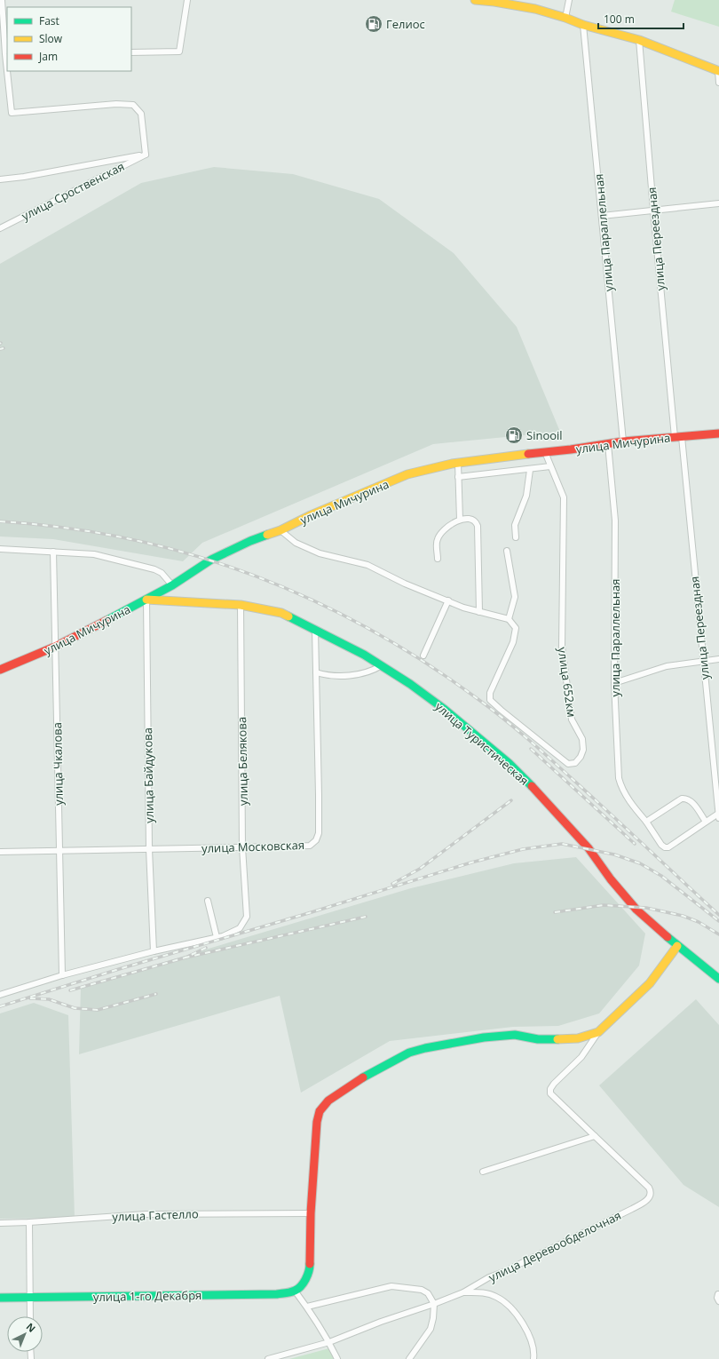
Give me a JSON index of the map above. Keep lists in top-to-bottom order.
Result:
{
  "streets": {
    "main road": ["улица Мичурина", "улица Туристическая", "улица 1-го Декабря"],
    "street": [
      "улица Сроственская",
      "улица Параллельная",
      "улица Переездная",
      "улица 652км",
      "улица Белякова",
      "улица Чкалова",
      "улица Байдукова",
      "улица Московская",
      "улица Гастелло",
      "улица Деревообделочная"
    ]
  },
  "crossings": [
    ["улица Параллельная", "улица Мичурина"],
    ["улица Переездная", "улица Мичурина"],
    ["улица Мичурина", "улица 652км"],
    ["улица Мичурина", "улица Туристическая"],
    ["улица Мичурина", "улица Чкалова"],
    ["улица Мичурина", "улица Байдукова"],
    ["улица Туристическая", "улица Белякова"],
    ["улица Туристическая", "улица Байдукова"],
    ["улица Туристическая", "улица Московская"],
    ["улица Белякова", "улица Московская"],
    ["улица Чкалова", "улица Московская"],
    ["улица Байдукова", "улица Московская"]
  ],
  "places": {
    "fuel station": ["Гелиос", "Sinooil"]
  },
  "legend": ["Fast", "Slow", "Jam"],
  "scale_bar": "100 m",
  "north": "top right"
}
